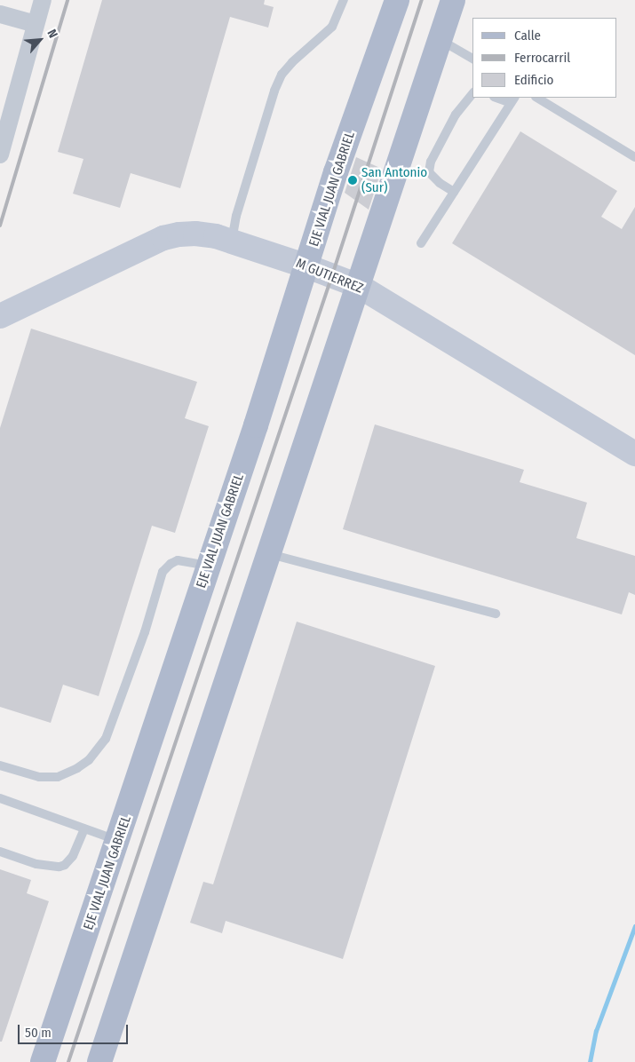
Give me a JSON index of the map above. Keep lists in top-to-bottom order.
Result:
{
  "streets": {
    "main road": ["EJE VIAL JUAN GABRIEL"],
    "street": ["M GUTIERREZ"]
  },
  "crossings": [
    ["EJE VIAL JUAN GABRIEL", "M GUTIERREZ"]
  ],
  "places": ["San Antonio (Sur)"],
  "legend": ["Calle", "Ferrocarril", "Edificio"],
  "scale_bar": "50 m",
  "north": "top right"
}
